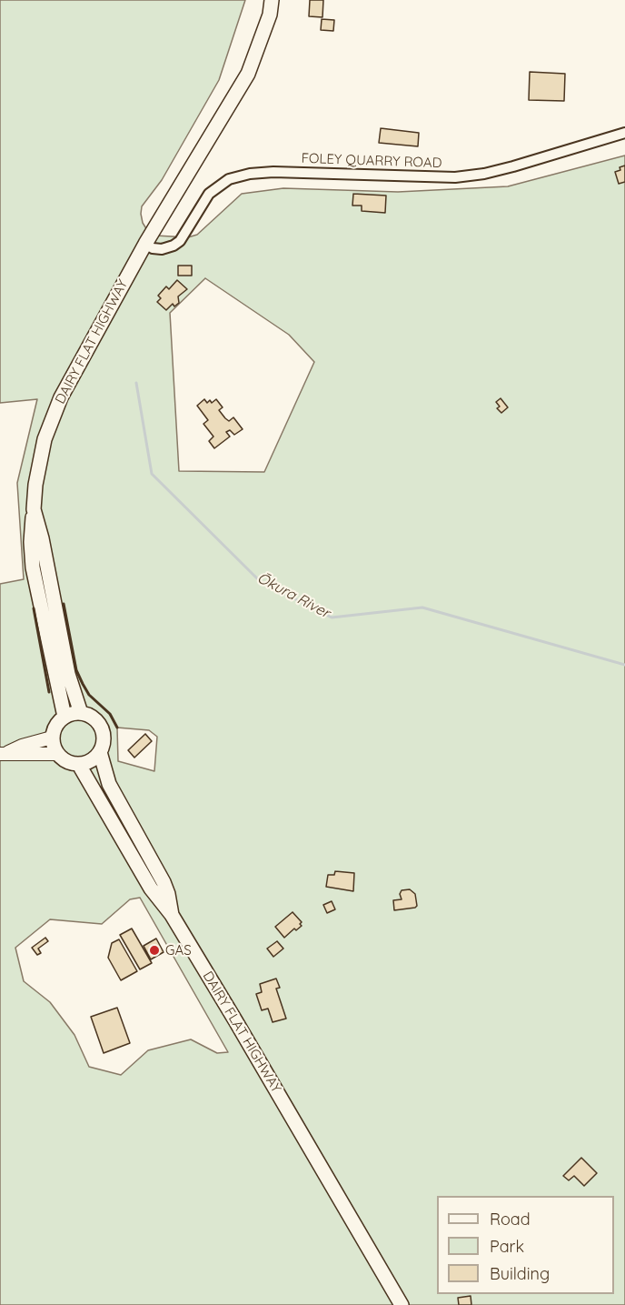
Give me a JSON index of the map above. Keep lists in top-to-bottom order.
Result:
{
  "streets": {
    "main road": ["DAIRY FLAT HIGHWAY"],
    "street": ["FOLEY QUARRY ROAD"]
  },
  "crossings": [
    ["FOLEY QUARRY ROAD", "DAIRY FLAT HIGHWAY"]
  ],
  "water": ["Ōkura River"],
  "places": ["GAS"],
  "legend": ["Road", "Park", "Building"]
}
